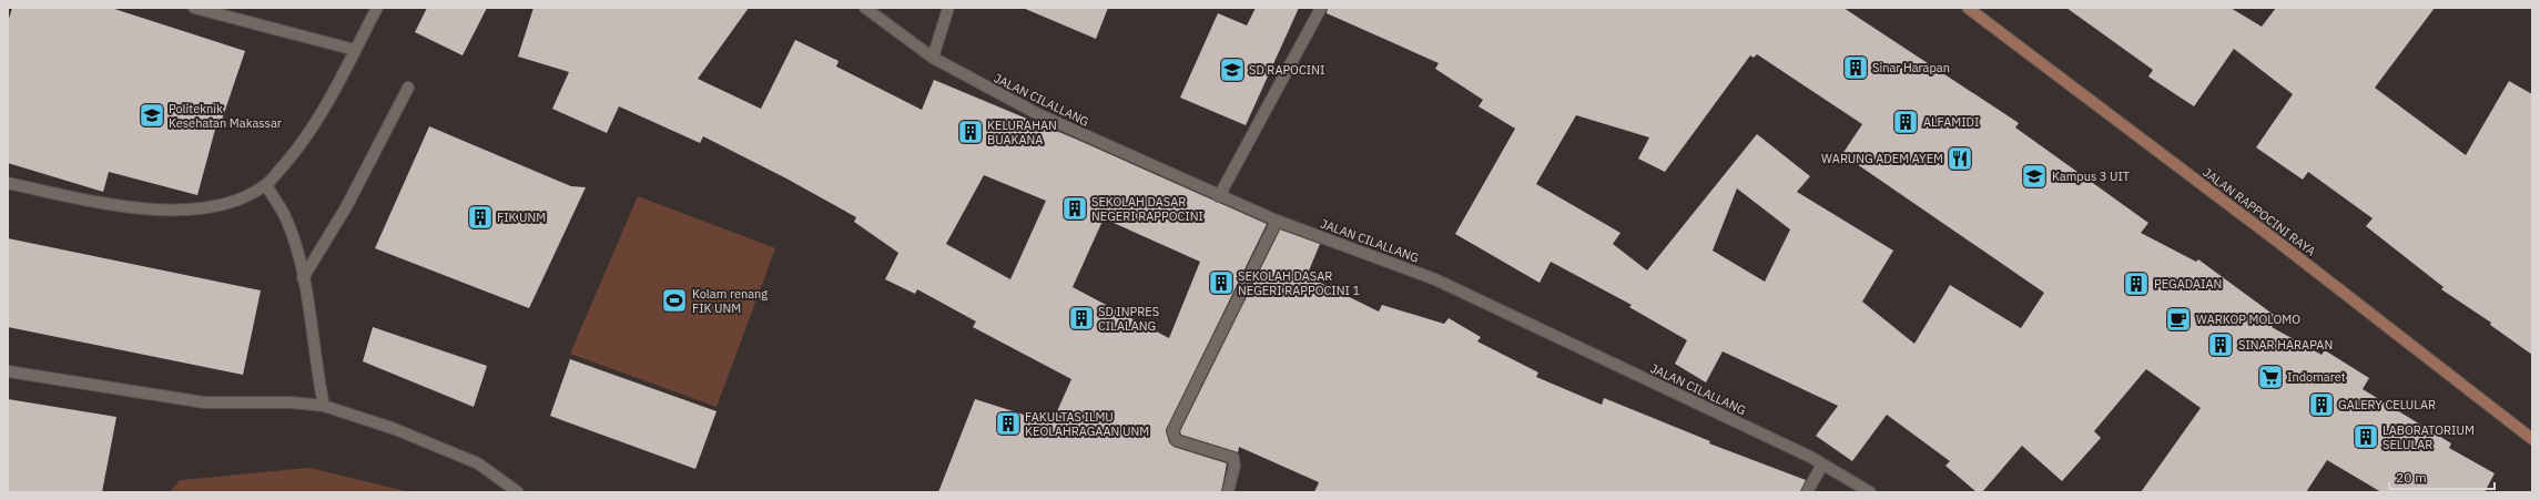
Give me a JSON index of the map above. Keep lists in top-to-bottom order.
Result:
{
  "streets": {
    "main road": ["JALAN RAPPOCINI RAYA"],
    "street": ["JALAN CILALLANG"]
  },
  "places": {
    "building": [
      "Sinar Harapan",
      "ALFAMIDI",
      "KELURAHAN BUAKANA",
      "SEKOLAH DASAR NEGERI RAPPOCINI",
      "FIK UNM",
      "SEKOLAH DASAR NEGERI RAPPOCINI 1",
      "PEGADAIAN",
      "SD INPRES CILALANG",
      "SINAR HARAPAN",
      "GALERY CELULAR",
      "FAKULTAS ILMU KEOLAHRAGAAN UNM",
      "LABORATORIUM SELULAR"
    ],
    "school or university": ["SD RAPOCINI", "Politeknik Kesehatan Makassar", "Kampus 3 UIT"],
    "restaurant": ["WARUNG ADEM AYEM"],
    "sports": ["Kolam renang FIK UNM"],
    "cafe": ["WARKOP MOLOMO"],
    "supermarket": ["Indomaret"]
  },
  "scale_bar": "20 m"
}
